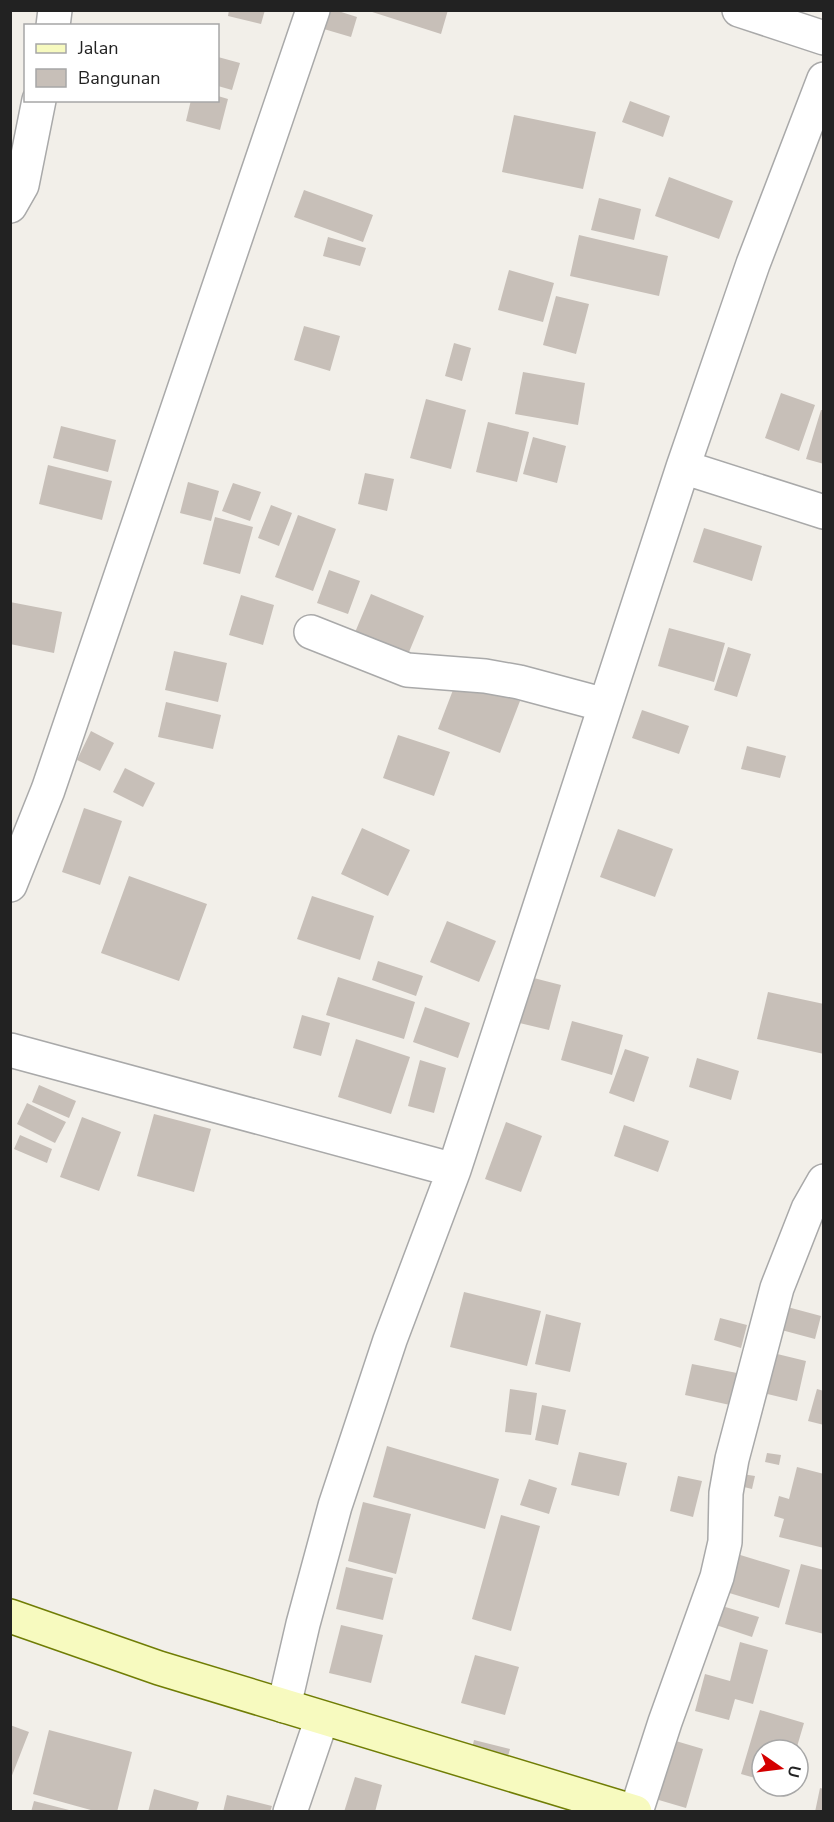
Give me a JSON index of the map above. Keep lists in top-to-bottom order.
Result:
{
  "legend": ["Jalan", "Bangunan"],
  "north": "right"
}
